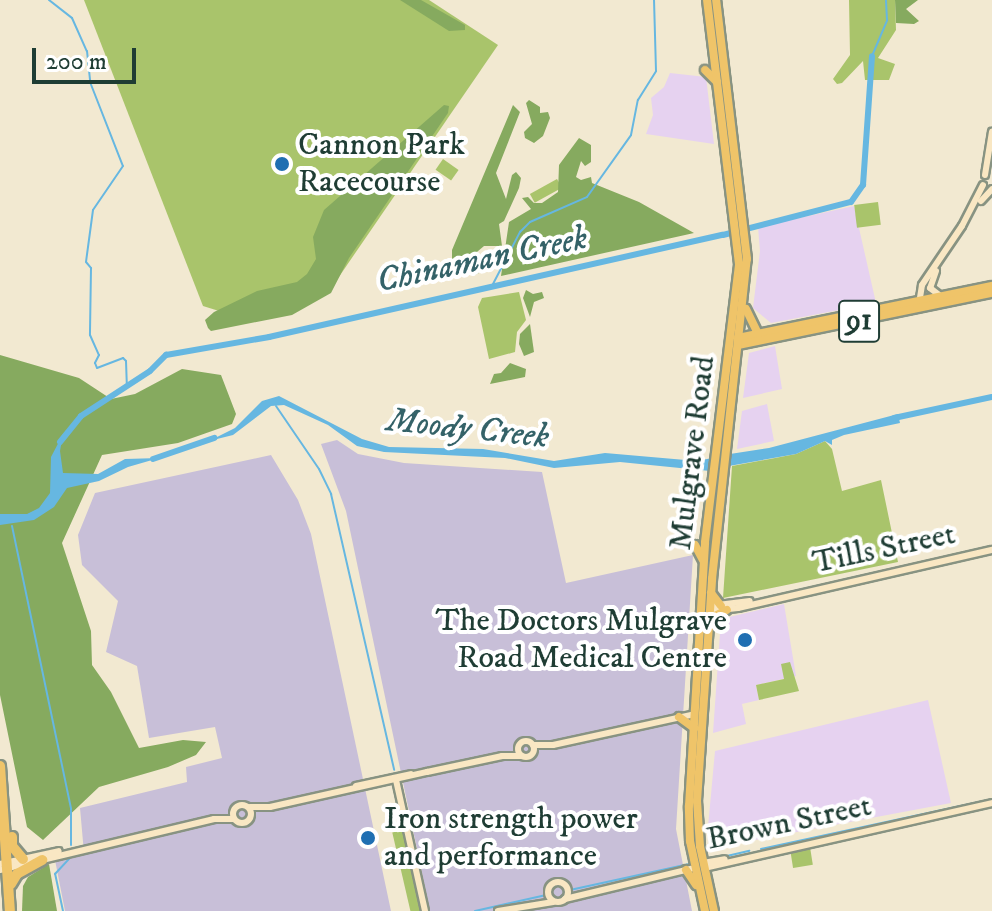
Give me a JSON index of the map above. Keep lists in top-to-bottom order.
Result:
{
  "streets": {
    "main road": ["91", "Mulgrave Road"],
    "street": ["Tills Street", "Brown Street"]
  },
  "crossings": [
    ["91", "Mulgrave Road"],
    ["Mulgrave Road", "Brown Street"]
  ],
  "water": ["Chinaman Creek", "Moody Creek"],
  "places": ["Cannon Park Racecourse", "The Doctors Mulgrave Road Medical Centre", "Iron strength power and performance"],
  "scale_bar": "200 m"
}
